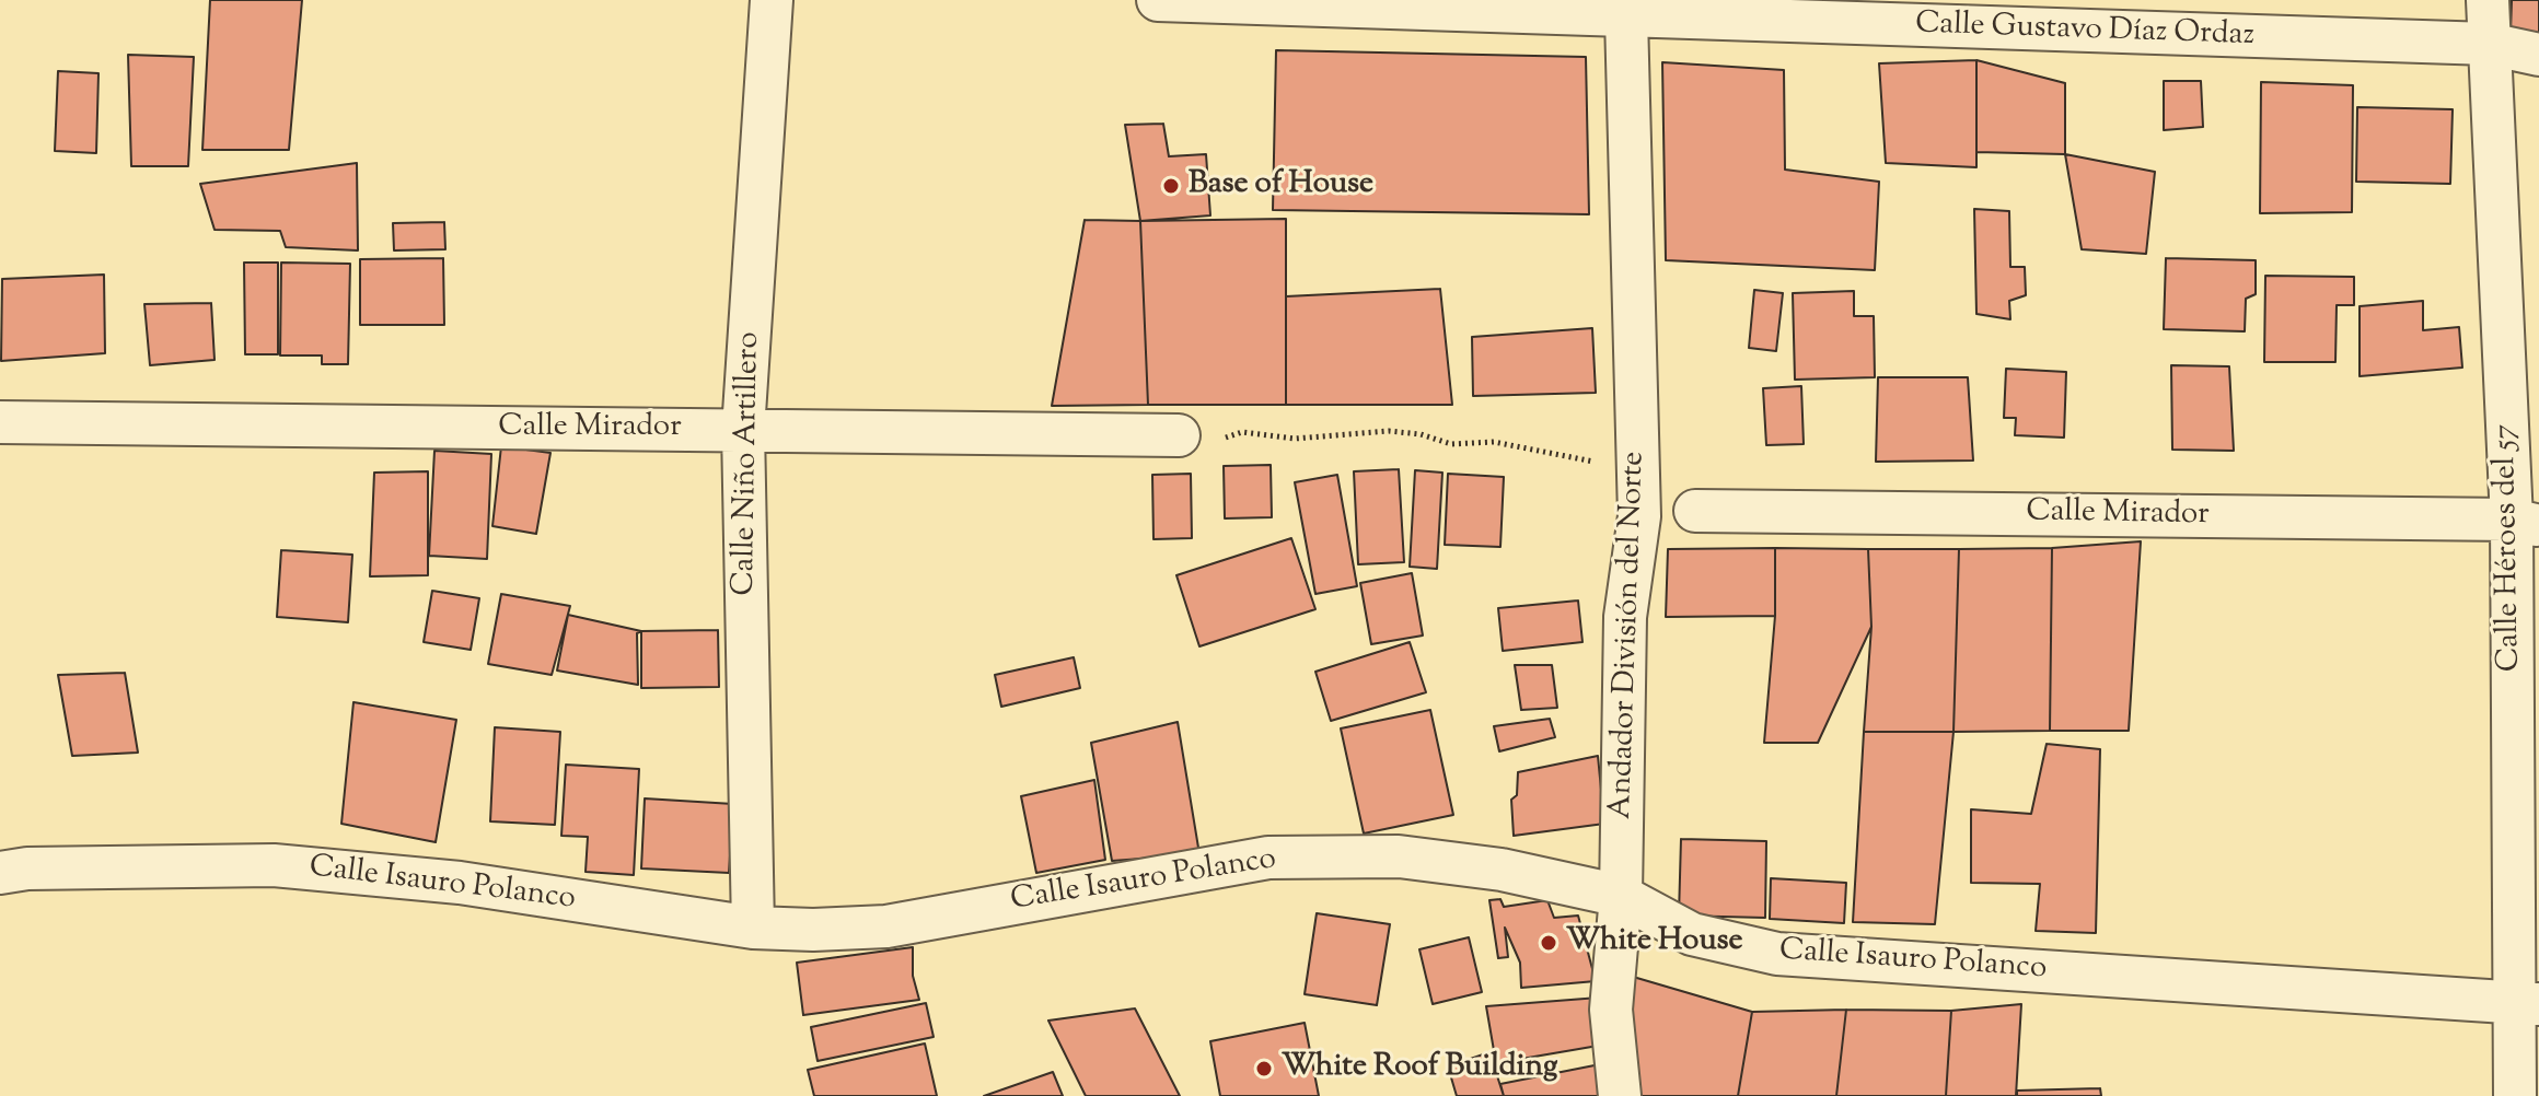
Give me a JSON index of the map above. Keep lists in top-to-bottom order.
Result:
{
  "streets": {
    "street": [
      "Calle Gustavo Díaz Ordaz",
      "Calle Mirador",
      "Calle Niño Artillero",
      "Calle Héroes del 57",
      "Andador División del Norte",
      "Calle Isauro Polanco"
    ]
  },
  "crossings": [
    ["Calle Gustavo Díaz Ordaz", "Calle Héroes del 57"],
    ["Calle Gustavo Díaz Ordaz", "Andador División del Norte"],
    ["Calle Mirador", "Calle Niño Artillero"],
    ["Calle Mirador", "Calle Héroes del 57"],
    ["Calle Niño Artillero", "Calle Isauro Polanco"],
    ["Calle Héroes del 57", "Calle Isauro Polanco"],
    ["Andador División del Norte", "Calle Isauro Polanco"]
  ],
  "places": ["Base of House", "White House", "White Roof Building"]
}
